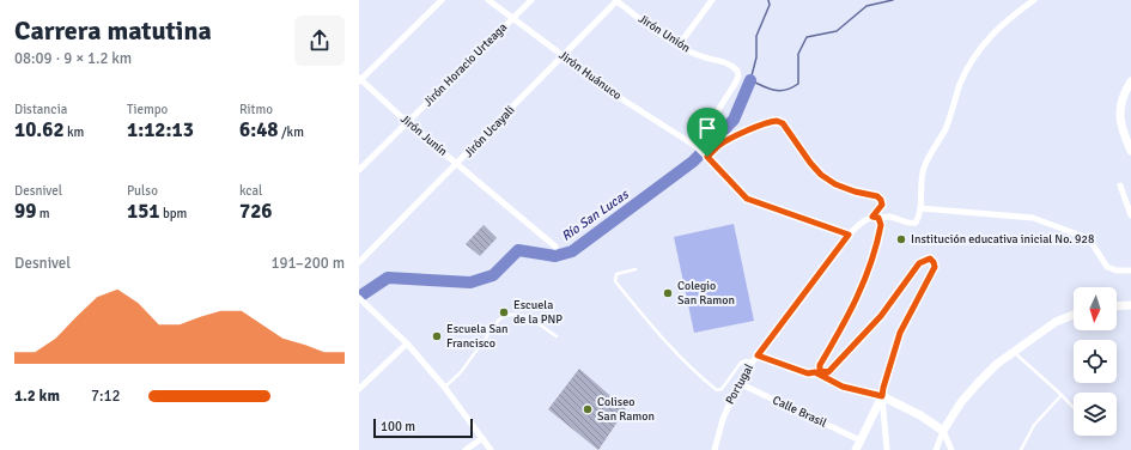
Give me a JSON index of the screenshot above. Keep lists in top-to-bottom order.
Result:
{
  "streets": {
    "street": [
      "Jirón Unión",
      "Jirón Horacio Urteaga",
      "Jirón Huánuco",
      "Jirón Ucayali",
      "Jirón Junín",
      "Portugal",
      "Calle Brasil"
    ]
  },
  "crossings": [
    ["Jirón Unión", "Jirón Huánuco"],
    ["Jirón Unión", "Jirón Ucayali"],
    ["Jirón Horacio Urteaga", "Jirón Huánuco"],
    ["Jirón Horacio Urteaga", "Jirón Junín"],
    ["Jirón Huánuco", "Jirón Ucayali"],
    ["Jirón Huánuco", "Portugal"],
    ["Jirón Ucayali", "Jirón Junín"],
    ["Portugal", "Calle Brasil"]
  ],
  "water": ["Río San Lucas"],
  "places": [
    "Institución educativa inicial No. 928",
    "Colegio San Ramon",
    "Escuela de la PNP",
    "Escuela San Francisco",
    "Coliseo San Ramon"
  ],
  "scale_bar": "100 m",
  "north": "bottom",
  "page": {
    "heading": ["Carrera matutina", "08:09 · 9 × 1.2 km"],
    "stats": [
      ["Distancia", "10.62 km"],
      ["Tiempo", "1:12:13"],
      ["Ritmo", "6:48 /km"],
      ["Desnivel", "99 m"],
      ["Pulso", "151 bpm"],
      ["kcal", "726"]
    ],
    "chart": ["Desnivel", "191–200 m"],
    "list": [
      {
        "name": "1.2 km",
        "note": "7:12"
      }
    ],
    "scale": "100 m"
  }
}
